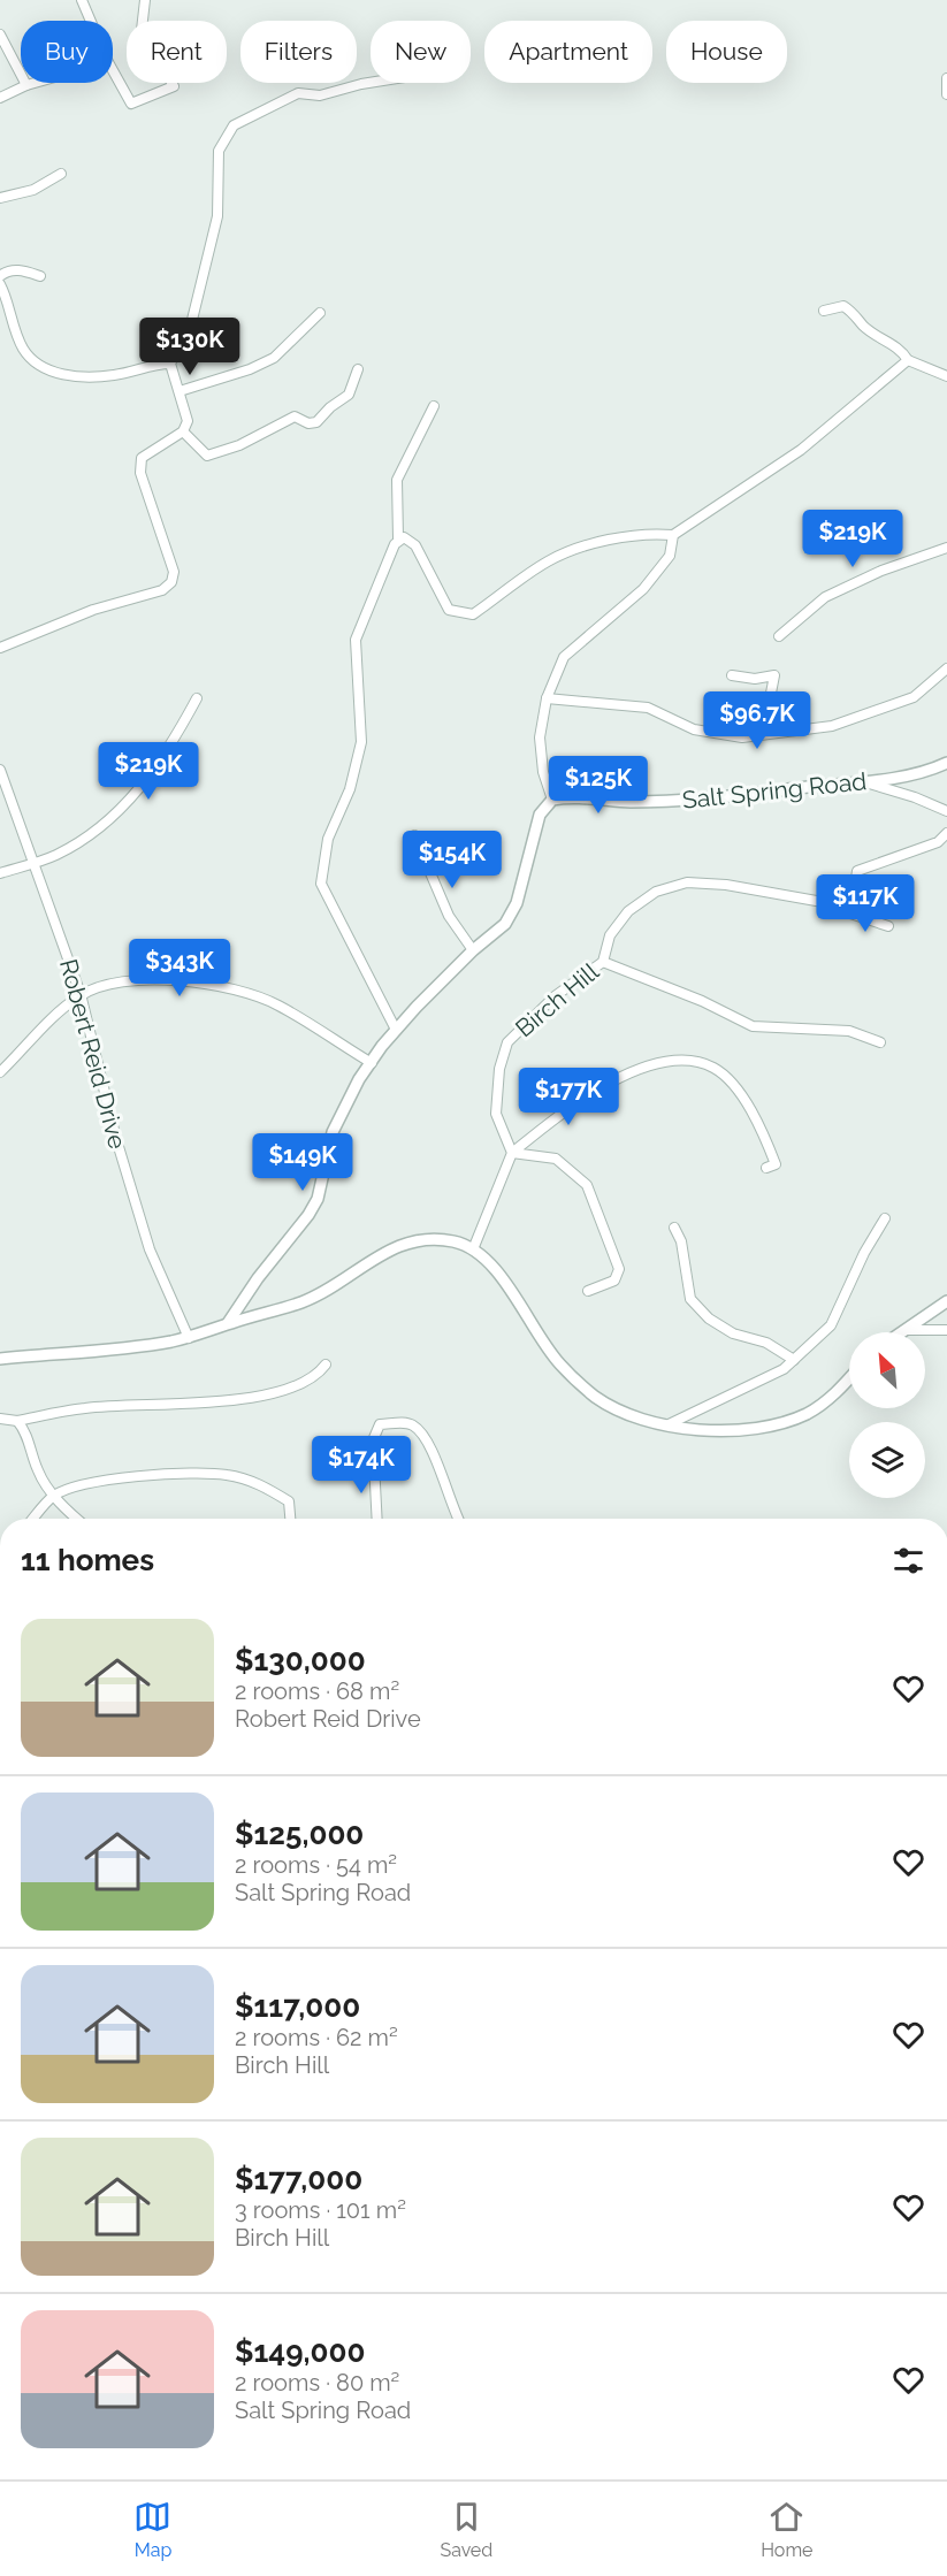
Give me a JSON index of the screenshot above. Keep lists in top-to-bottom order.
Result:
{
  "streets": {
    "street": ["Salt Spring Road", "Birch Hill", "Robert Reid Drive"]
  },
  "north": "top left",
  "page": {
    "chip": [
      "Buy",
      "Rent",
      "Filters",
      "New",
      "Apartment",
      "House"
    ],
    "price": [
      "$130K",
      "$219K",
      "$96.7K",
      "$219K",
      "$125K",
      "$154K",
      "$117K",
      "$343K",
      "$177K",
      "$149K",
      "$174K"
    ],
    "heading": "11 homes",
    "list": [
      {
        "name": "$130,000",
        "note": "2 rooms · 68 m² · Robert Reid Drive"
      },
      {
        "name": "$125,000",
        "note": "2 rooms · 54 m² · Salt Spring Road"
      },
      {
        "name": "$117,000",
        "note": "2 rooms · 62 m² · Birch Hill"
      },
      {
        "name": "$177,000",
        "note": "3 rooms · 101 m² · Birch Hill"
      },
      {
        "name": "$149,000",
        "note": "2 rooms · 80 m² · Salt Spring Road"
      }
    ],
    "tabs": ["Map", "Saved", "Home"]
  }
}
